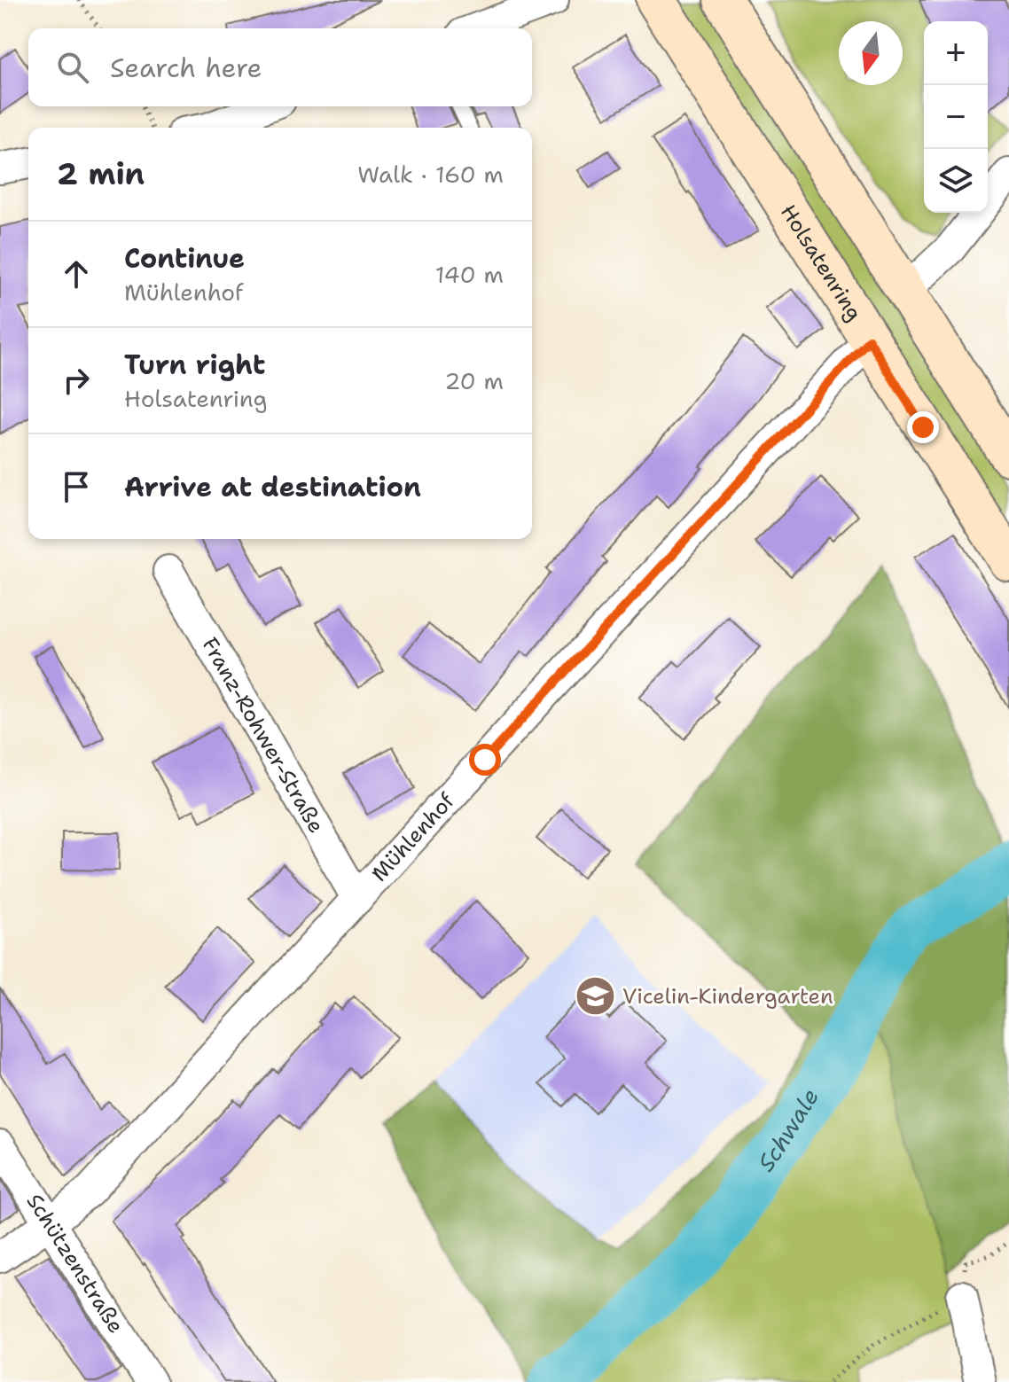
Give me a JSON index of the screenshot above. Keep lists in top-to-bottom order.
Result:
{
  "streets": {
    "main road": ["Holsatenring"],
    "street": ["Franz-Rohwer-Straße", "Mühlenhof", "Schützenstraße"]
  },
  "crossings": [
    ["Holsatenring", "Mühlenhof"],
    ["Franz-Rohwer-Straße", "Mühlenhof"],
    ["Mühlenhof", "Schützenstraße"]
  ],
  "water": ["Schwale"],
  "places": {
    "school or university": ["Vicelin-Kindergarten"]
  },
  "north": "bottom",
  "page": {
    "map_buttons": ["+", "−"],
    "search": "Search here",
    "heading": ["2 min", "Walk · 160 m"],
    "list": [
      ["Continue", "Mühlenhof", "140 m"],
      ["Turn right", "Holsatenring", "20 m"],
      "Arrive at destination"
    ]
  }
}
